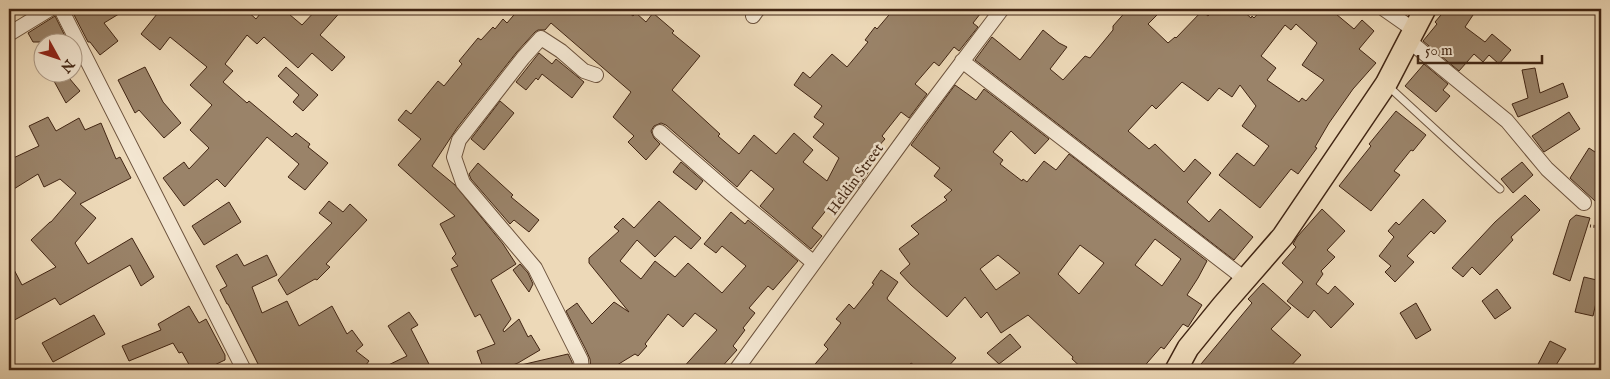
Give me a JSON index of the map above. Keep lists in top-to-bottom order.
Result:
{
  "streets": {
    "street": ["Heldin Street"]
  },
  "scale_bar": "50 m",
  "north": "bottom right"
}
